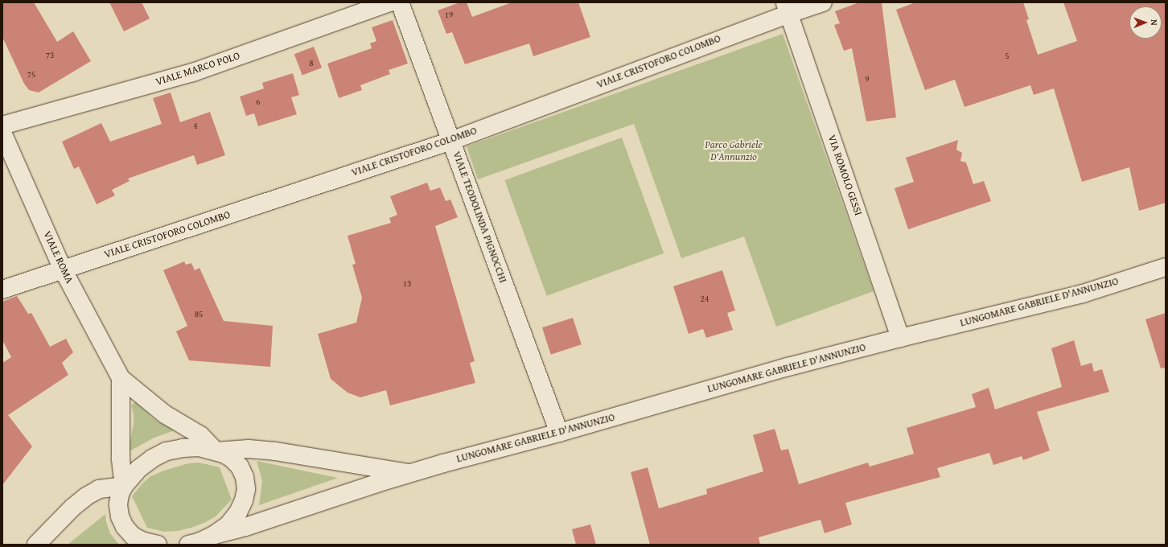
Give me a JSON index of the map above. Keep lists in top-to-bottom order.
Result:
{
  "streets": {
    "street": [
      "VIALE CRISTOFORO COLOMBO",
      "VIALE MARCO POLO",
      "VIA ROMOLO GESSI",
      "VIALE TEODOLINDA PIGNOCCHI",
      "VIALE ROMA",
      "LUNGOMARE GABRIELE D'ANNUNZIO"
    ]
  },
  "crossings": [
    ["VIALE CRISTOFORO COLOMBO", "VIA ROMOLO GESSI"],
    ["VIALE CRISTOFORO COLOMBO", "VIALE TEODOLINDA PIGNOCCHI"],
    ["VIALE CRISTOFORO COLOMBO", "VIALE ROMA"],
    ["VIA ROMOLO GESSI", "LUNGOMARE GABRIELE D'ANNUNZIO"],
    ["VIALE TEODOLINDA PIGNOCCHI", "LUNGOMARE GABRIELE D'ANNUNZIO"],
    ["VIALE ROMA", "LUNGOMARE GABRIELE D'ANNUNZIO"]
  ],
  "parks": ["Parco Gabriele D'Annunzio"],
  "house_numbers": [
    "19",
    "73",
    "5",
    "8",
    "75",
    "9",
    "6",
    "4",
    "13",
    "24",
    "85"
  ],
  "north": "right"
}
